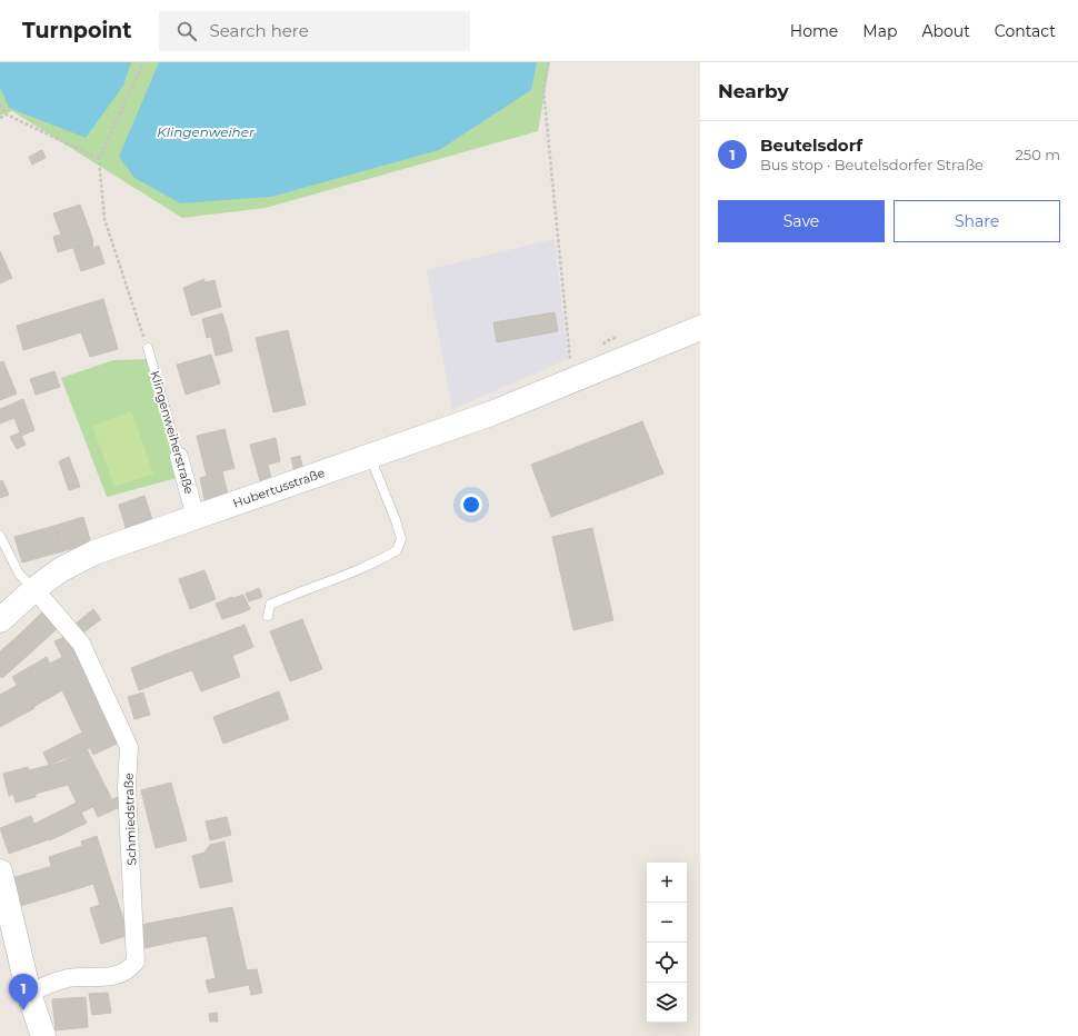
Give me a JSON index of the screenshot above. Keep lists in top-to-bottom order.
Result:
{
  "streets": {
    "street": ["Klingenweiherstraße", "Hubertusstraße", "Schmiedstraße"]
  },
  "crossings": [
    ["Klingenweiherstraße", "Hubertusstraße"],
    ["Hubertusstraße", "Schmiedstraße"]
  ],
  "water": ["Klingenweiher"],
  "page": {
    "header": "Turnpoint",
    "search": "Search here",
    "nav": [
      "Home",
      "Map",
      "About",
      "Contact"
    ],
    "heading": "Nearby",
    "list": [
      {
        "mark": "1",
        "name": "Beutelsdorf",
        "note": "Bus stop · Beutelsdorfer Straße",
        "value": "250 m"
      }
    ],
    "buttons": ["Save", "Share"],
    "map_buttons": ["+", "−"],
    "pins": "1"
  }
}
